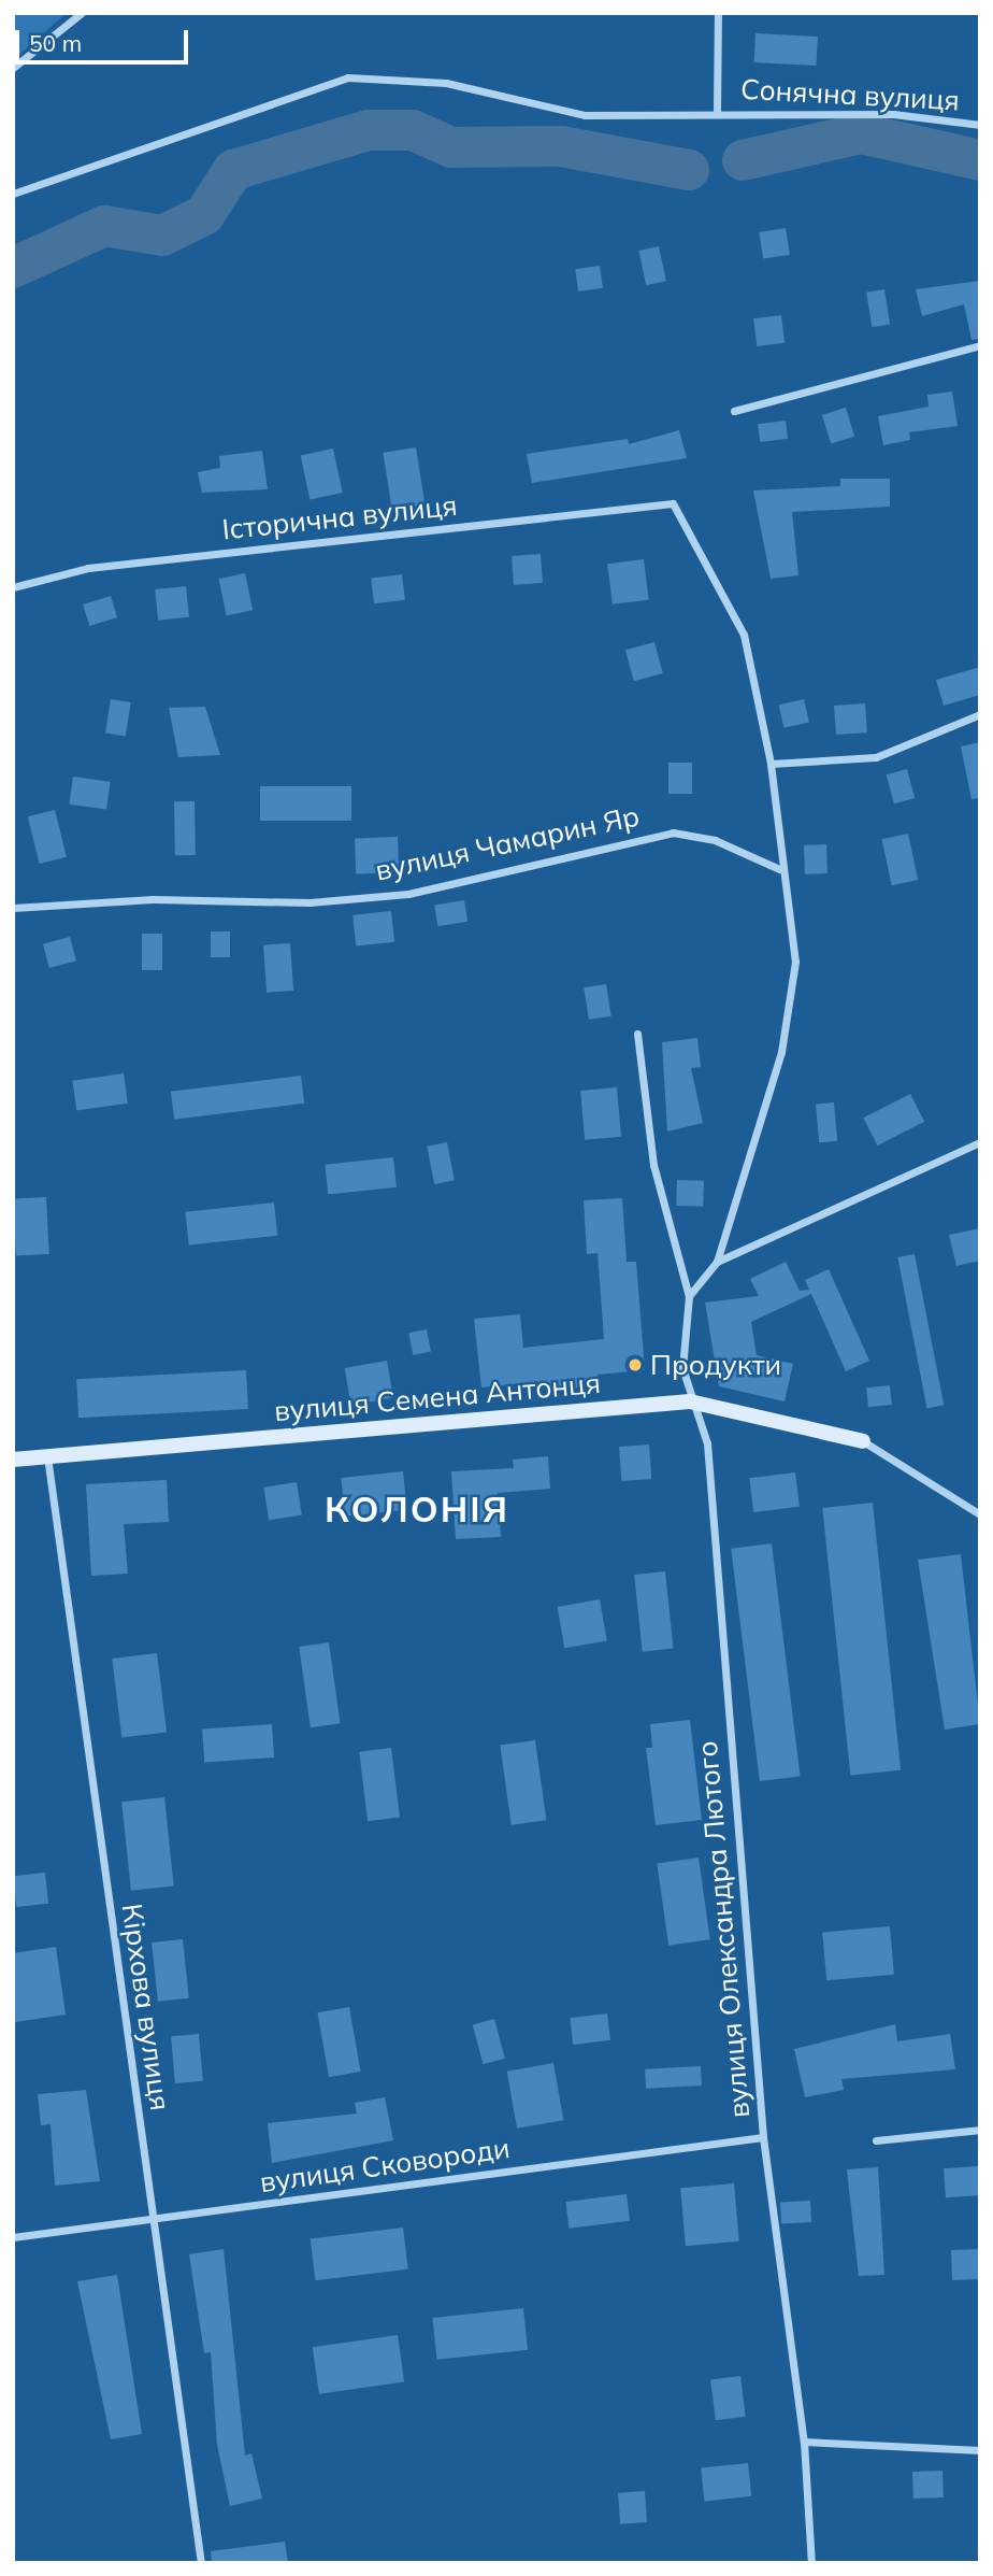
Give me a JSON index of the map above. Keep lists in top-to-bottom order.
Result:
{
  "streets": {
    "street": [
      "Сонячна вулиця",
      "Історична вулиця",
      "вулиця Чамарин Яр",
      "вулиця Семена Антонця",
      "вулиця Олександра Лютого",
      "Кірхова вулиця",
      "вулиця Сковороди"
    ]
  },
  "crossings": [
    ["вулиця Семена Антонця", "вулиця Олександра Лютого"],
    ["вулиця Семена Антонця", "Кірхова вулиця"],
    ["вулиця Олександра Лютого", "вулиця Сковороди"],
    ["Кірхова вулиця", "вулиця Сковороди"]
  ],
  "districts": ["КОЛОНІЯ"],
  "places": ["Продукти"],
  "scale_bar": "50 m"
}
